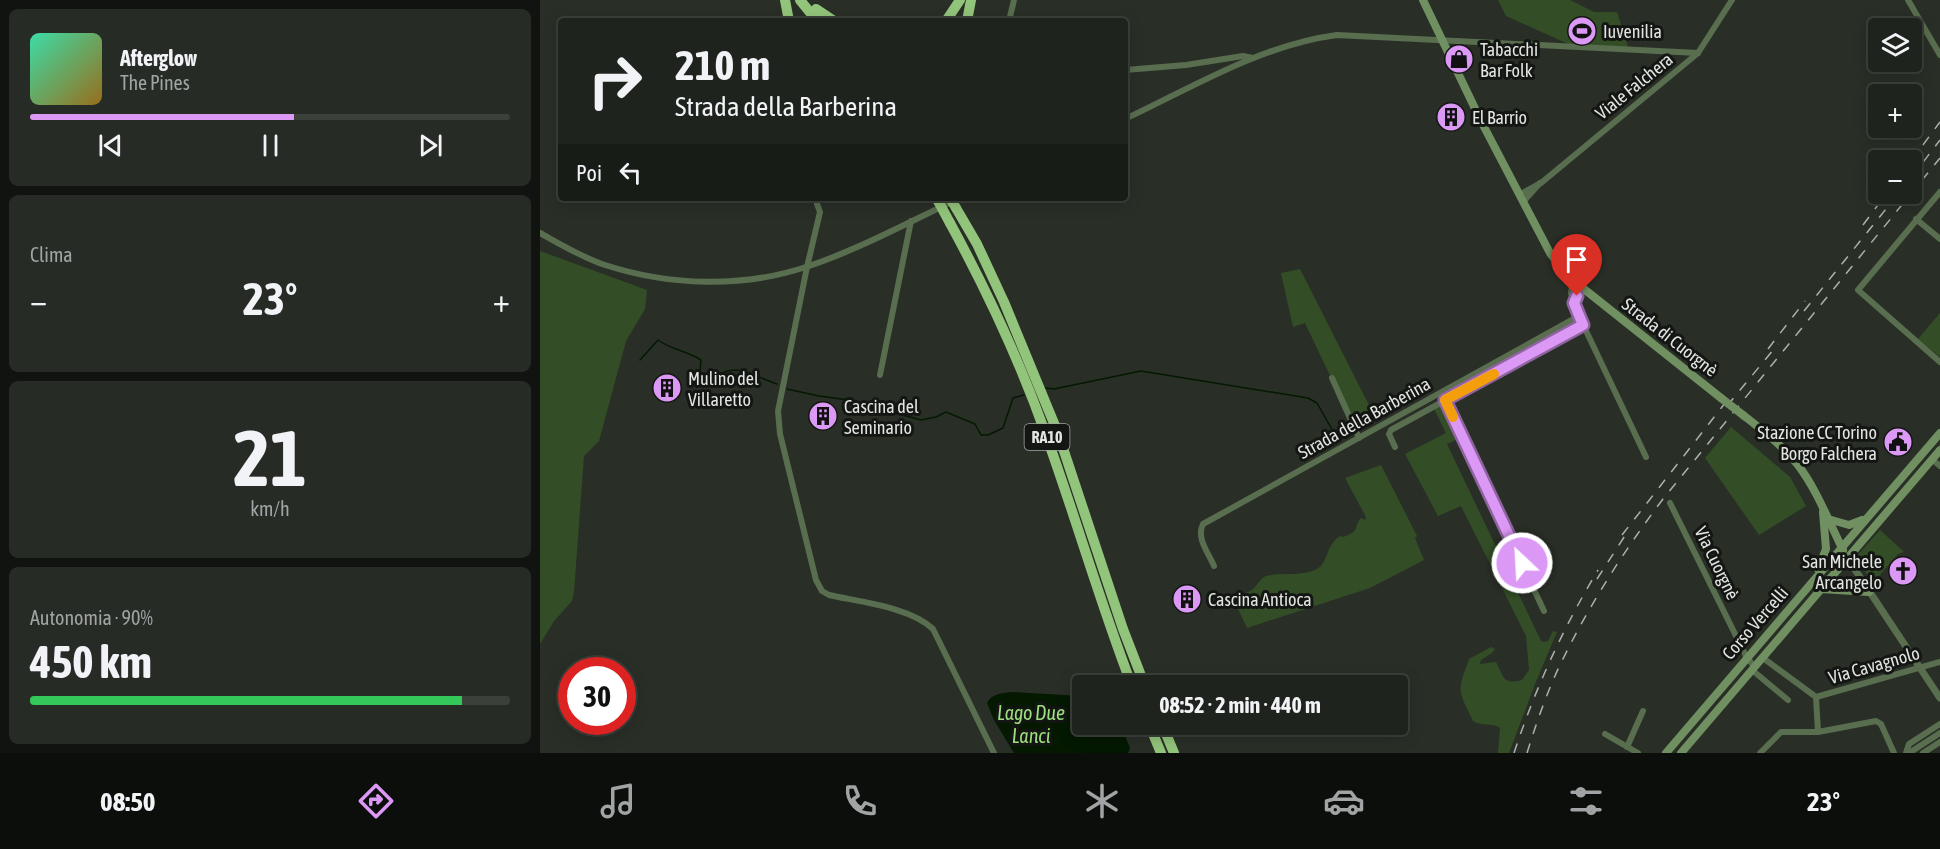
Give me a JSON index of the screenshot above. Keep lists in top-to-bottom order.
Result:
{
  "streets": {
    "highway": ["RA10"],
    "main road": ["Strada di Cuorgnè", "Corso Vercelli"],
    "street": [
      "Viale Falchera",
      "Strada della Barberina",
      "Via Cuorgnè",
      "Via Cavagnolo"
    ]
  },
  "crossings": [
    ["Viale Falchera", "Strada di Cuorgnè"],
    ["Strada di Cuorgnè", "Corso Vercelli"],
    ["Via Cuorgnè", "Corso Vercelli"],
    ["Corso Vercelli", "Via Cavagnolo"]
  ],
  "water": ["Lago Due Lanci"],
  "places": {
    "sports": ["Iuvenilia"],
    "shop": ["Tabacchi Bar Folk"],
    "building": [
      "El Barrio",
      "Mulino del Villaretto",
      "Cascina del Seminario",
      "Cascina Antioca"
    ],
    "public building": ["Stazione CC Torino Borgo Falchera"],
    "church": ["San Michele Arcangelo"]
  },
  "page": {
    "map_buttons": ["+", "−"],
    "turn": ["210 m", "Strada della Barberina"],
    "song": ["Afterglow", "The Pines"],
    "then": "Poi",
    "tile": [
      "Clima",
      ["21", "km/h"],
      ["Autonomia · 90%", "450 km"]
    ],
    "heat": ["−", "23°", "+"],
    "limit": "30",
    "trip": "08:52 · 2 min · 440 m",
    "tabs": ["08:50", "23°"]
  }
}
